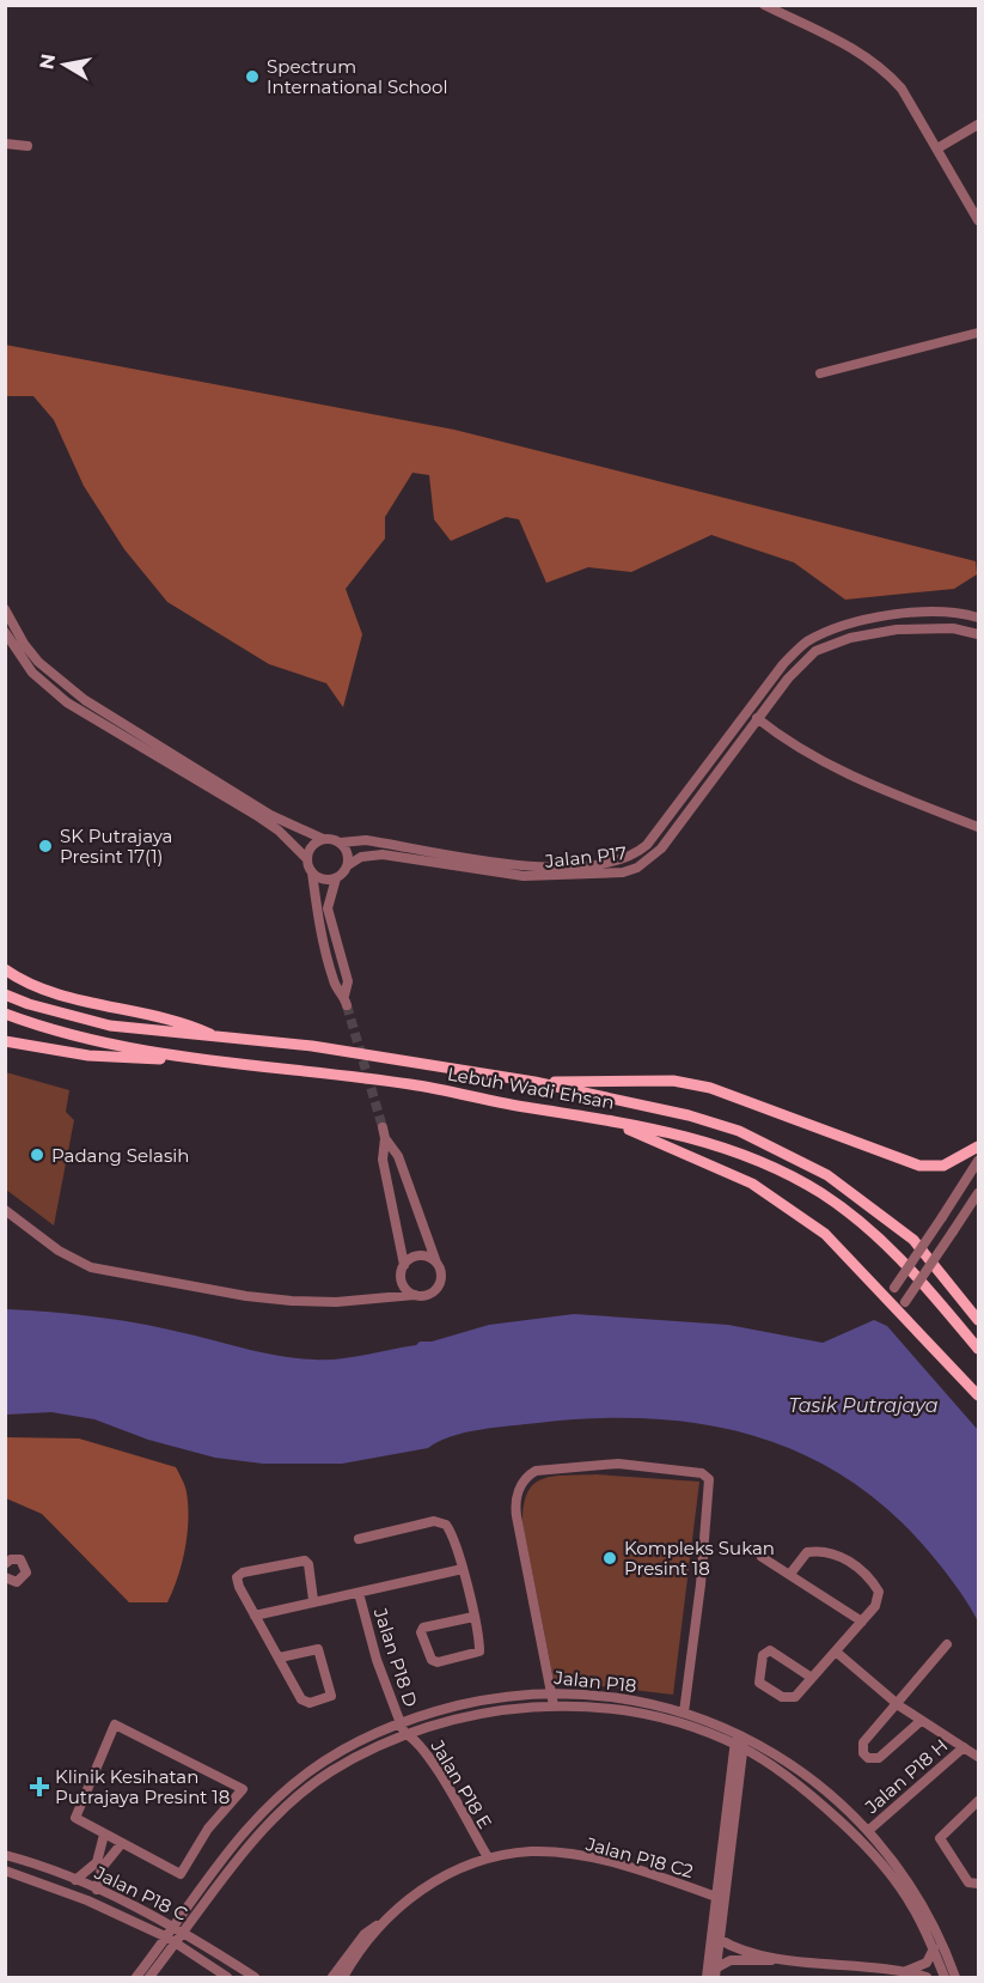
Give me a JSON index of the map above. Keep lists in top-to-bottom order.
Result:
{
  "streets": {
    "main road": ["Lebuh Wadi Ehsan"],
    "street": [
      "Jalan P17",
      "Jalan P18 D",
      "Jalan P18",
      "Jalan P18 H",
      "Jalan P18 E",
      "Jalan P18 C2",
      "Jalan P18 C"
    ]
  },
  "crossings": [
    ["Jalan P18 D", "Jalan P18"],
    ["Jalan P18 D", "Jalan P18 E"],
    ["Jalan P18", "Jalan P18 H"],
    ["Jalan P18", "Jalan P18 E"],
    ["Jalan P18", "Jalan P18 C"],
    ["Jalan P18 E", "Jalan P18 C2"]
  ],
  "water": ["Tasik Putrajaya"],
  "places": {
    "other": [
      "Spectrum International School",
      "SK Putrajaya Presint 17(1)",
      "Padang Selasih",
      "Kompleks Sukan Presint 18"
    ],
    "health": ["Klinik Kesihatan Putrajaya Presint 18"]
  },
  "north": "left"
}
